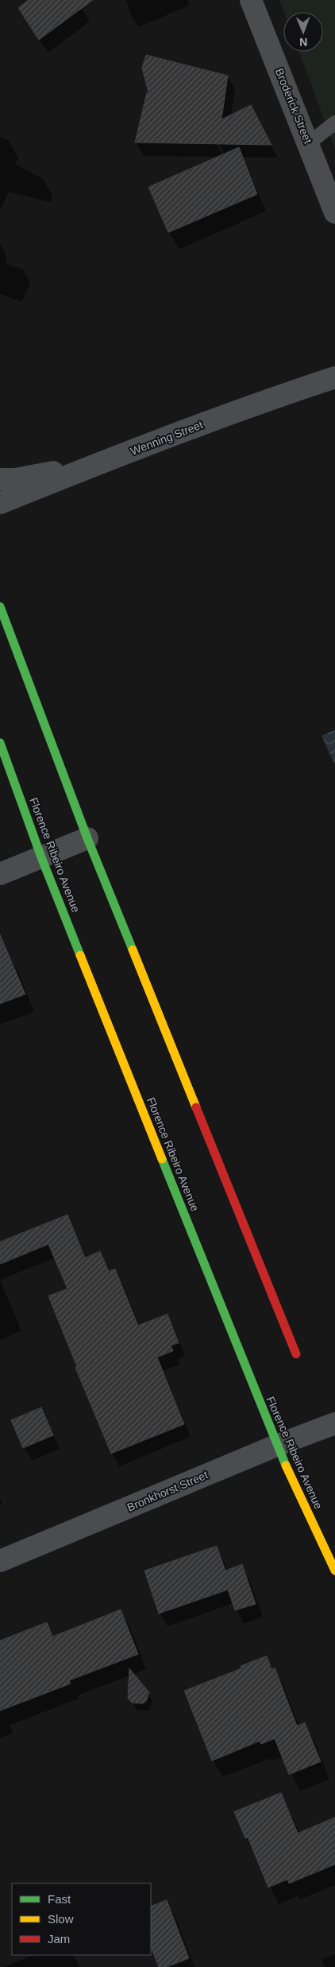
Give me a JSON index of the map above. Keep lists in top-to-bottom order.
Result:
{
  "streets": {
    "main road": ["Florence Ribeiro Avenue"],
    "street": ["Broderick Street", "Wenning Street", "Bronkhorst Street"]
  },
  "crossings": [
    ["Florence Ribeiro Avenue", "Bronkhorst Street"]
  ],
  "legend": ["Fast", "Slow", "Jam"],
  "north": "bottom"
}
